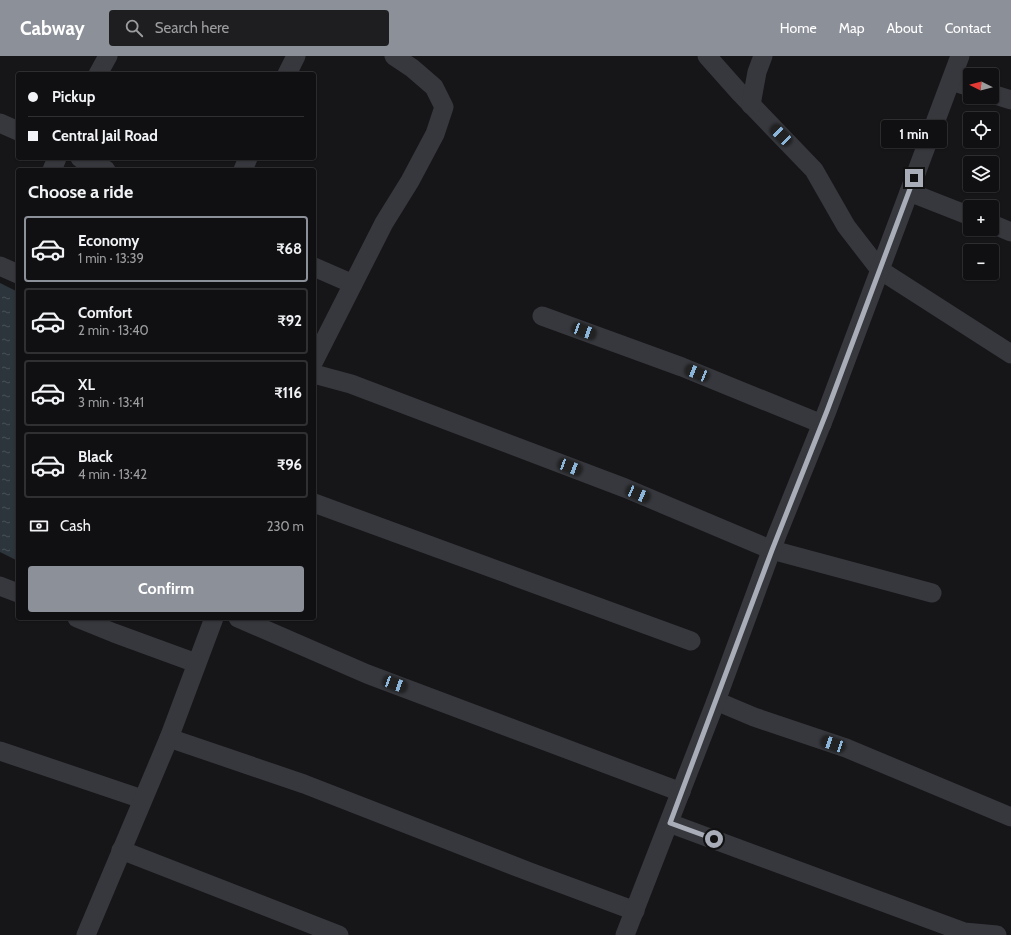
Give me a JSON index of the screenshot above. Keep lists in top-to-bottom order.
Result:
{
  "north": "left",
  "page": {
    "header": "Cabway",
    "search": "Search here",
    "nav": [
      "Home",
      "Map",
      "About",
      "Contact"
    ],
    "map_buttons": ["+", "−"],
    "banner": ["Pickup", "Central Jail Road"],
    "bubble": "1 min",
    "heading": "Choose a ride",
    "list": [
      {
        "name": "Economy",
        "note": "1 min · 13:39",
        "value": "₹68"
      },
      {
        "name": "Comfort",
        "note": "2 min · 13:40",
        "value": "₹92"
      },
      {
        "name": "XL",
        "note": "3 min · 13:41",
        "value": "₹116"
      },
      {
        "name": "Black",
        "note": "4 min · 13:42",
        "value": "₹96"
      }
    ],
    "pay": ["Cash", "230 m"],
    "buttons": "Confirm"
  }
}
